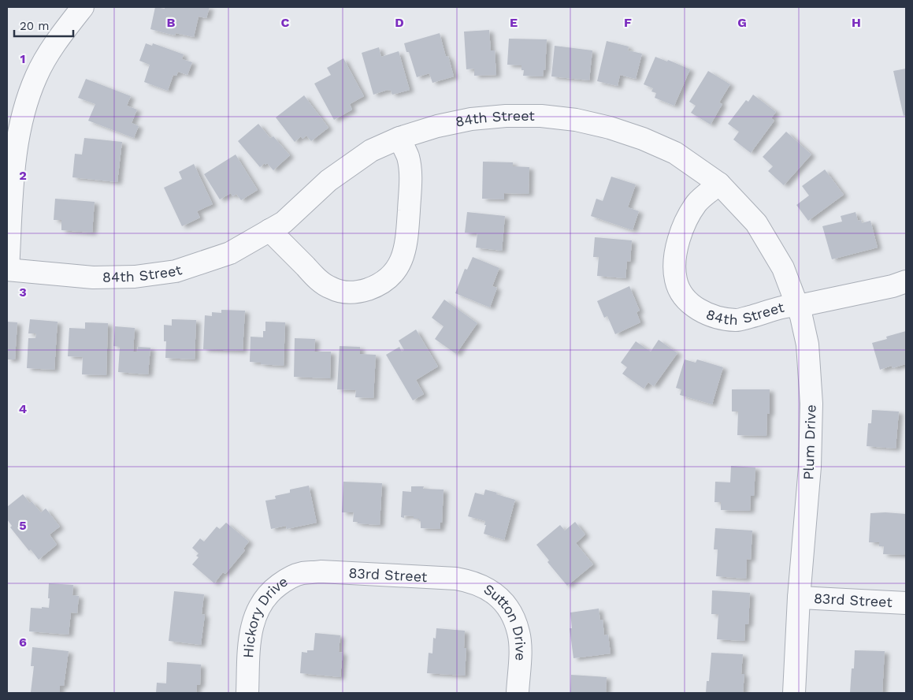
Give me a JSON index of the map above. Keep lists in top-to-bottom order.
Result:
{
  "streets": {
    "street": [
      "84th Street",
      "Plum Drive",
      "83rd Street",
      "Hickory Drive",
      "Sutton Drive"
    ]
  },
  "crossings": [
    ["84th Street", "Plum Drive"],
    ["Plum Drive", "83rd Street"],
    ["83rd Street", "Hickory Drive"],
    ["83rd Street", "Sutton Drive"]
  ],
  "scale_bar": "20 m",
  "grid": {
    "columns": [
      "B",
      "C",
      "D",
      "E",
      "F",
      "G",
      "H"
    ],
    "rows": [
      "1",
      "2",
      "3",
      "4",
      "5",
      "6"
    ]
  }
}
